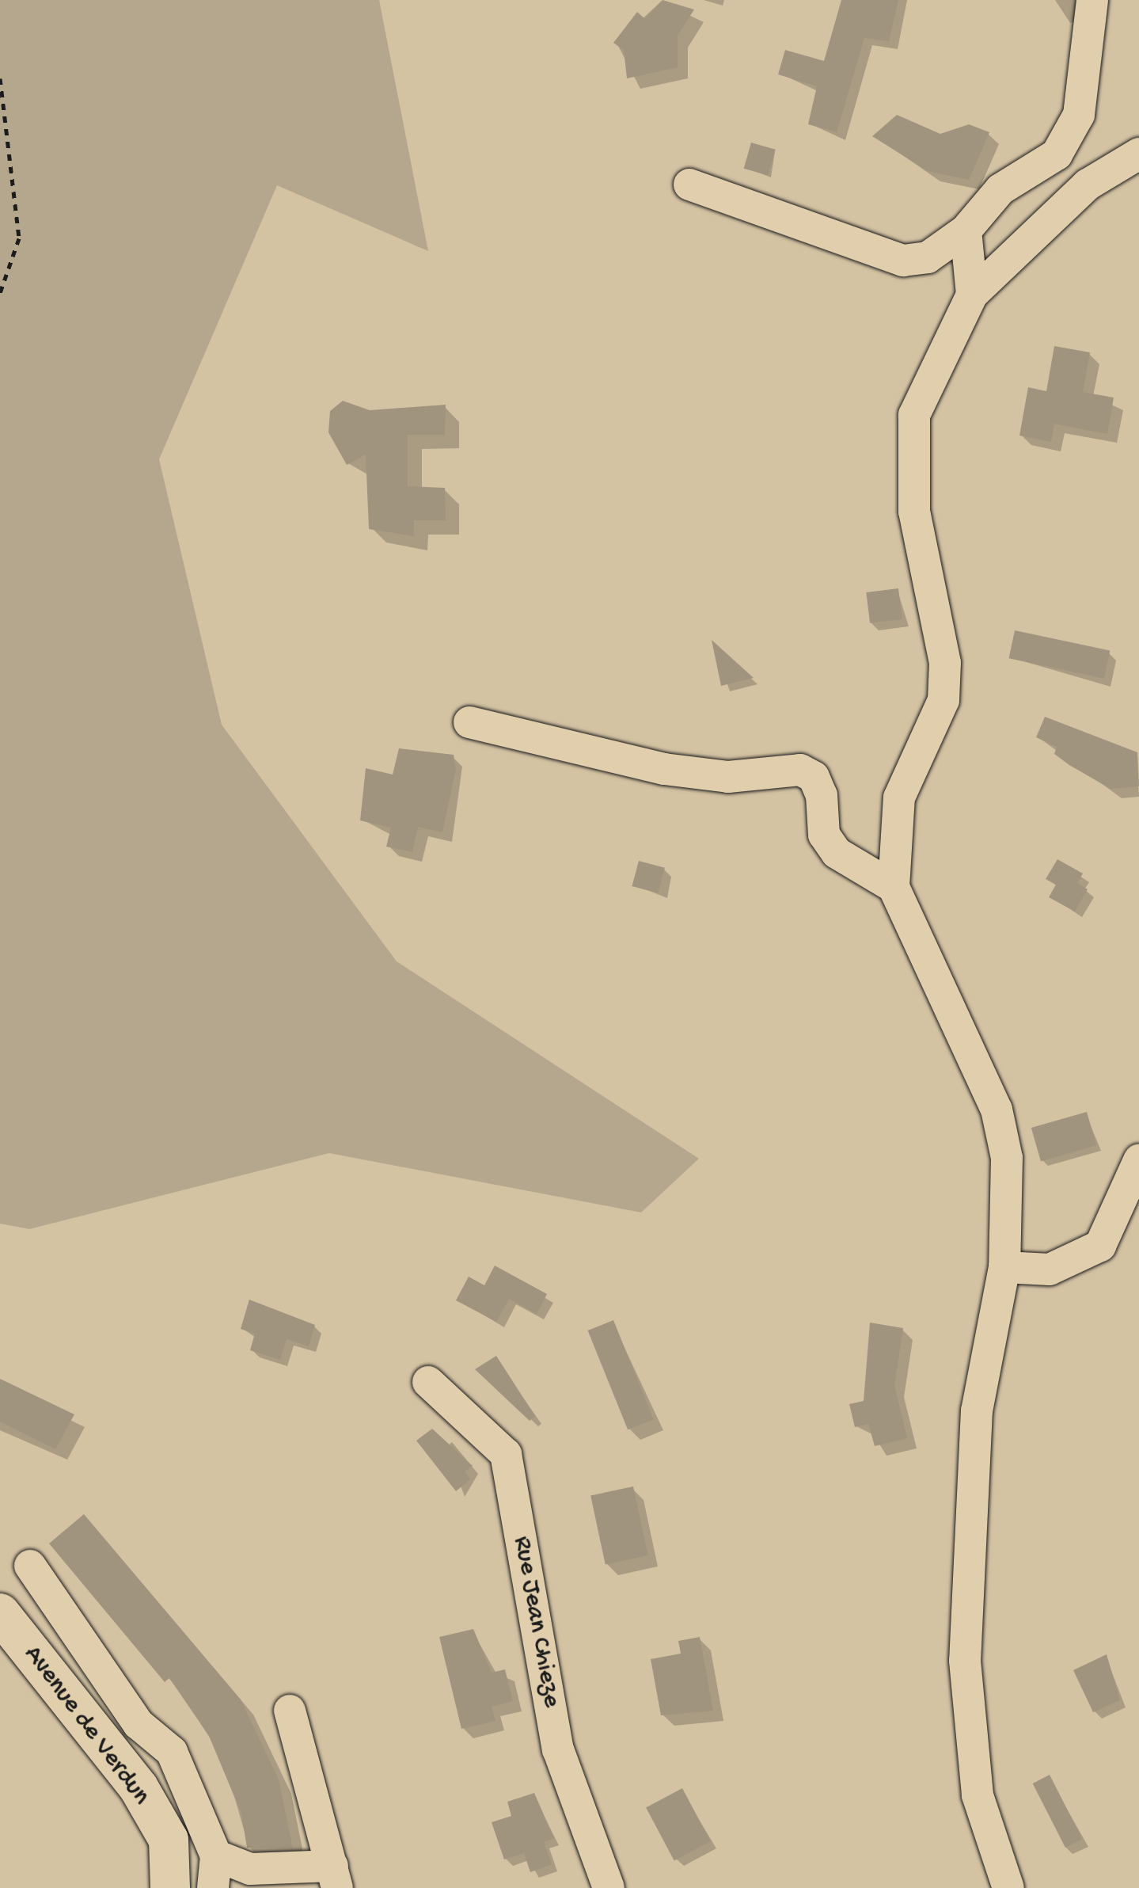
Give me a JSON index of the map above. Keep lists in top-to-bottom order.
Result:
{
  "streets": {
    "main road": ["Avenue de Verdun"],
    "street": ["Rue Jean Chieze"]
  }
}
